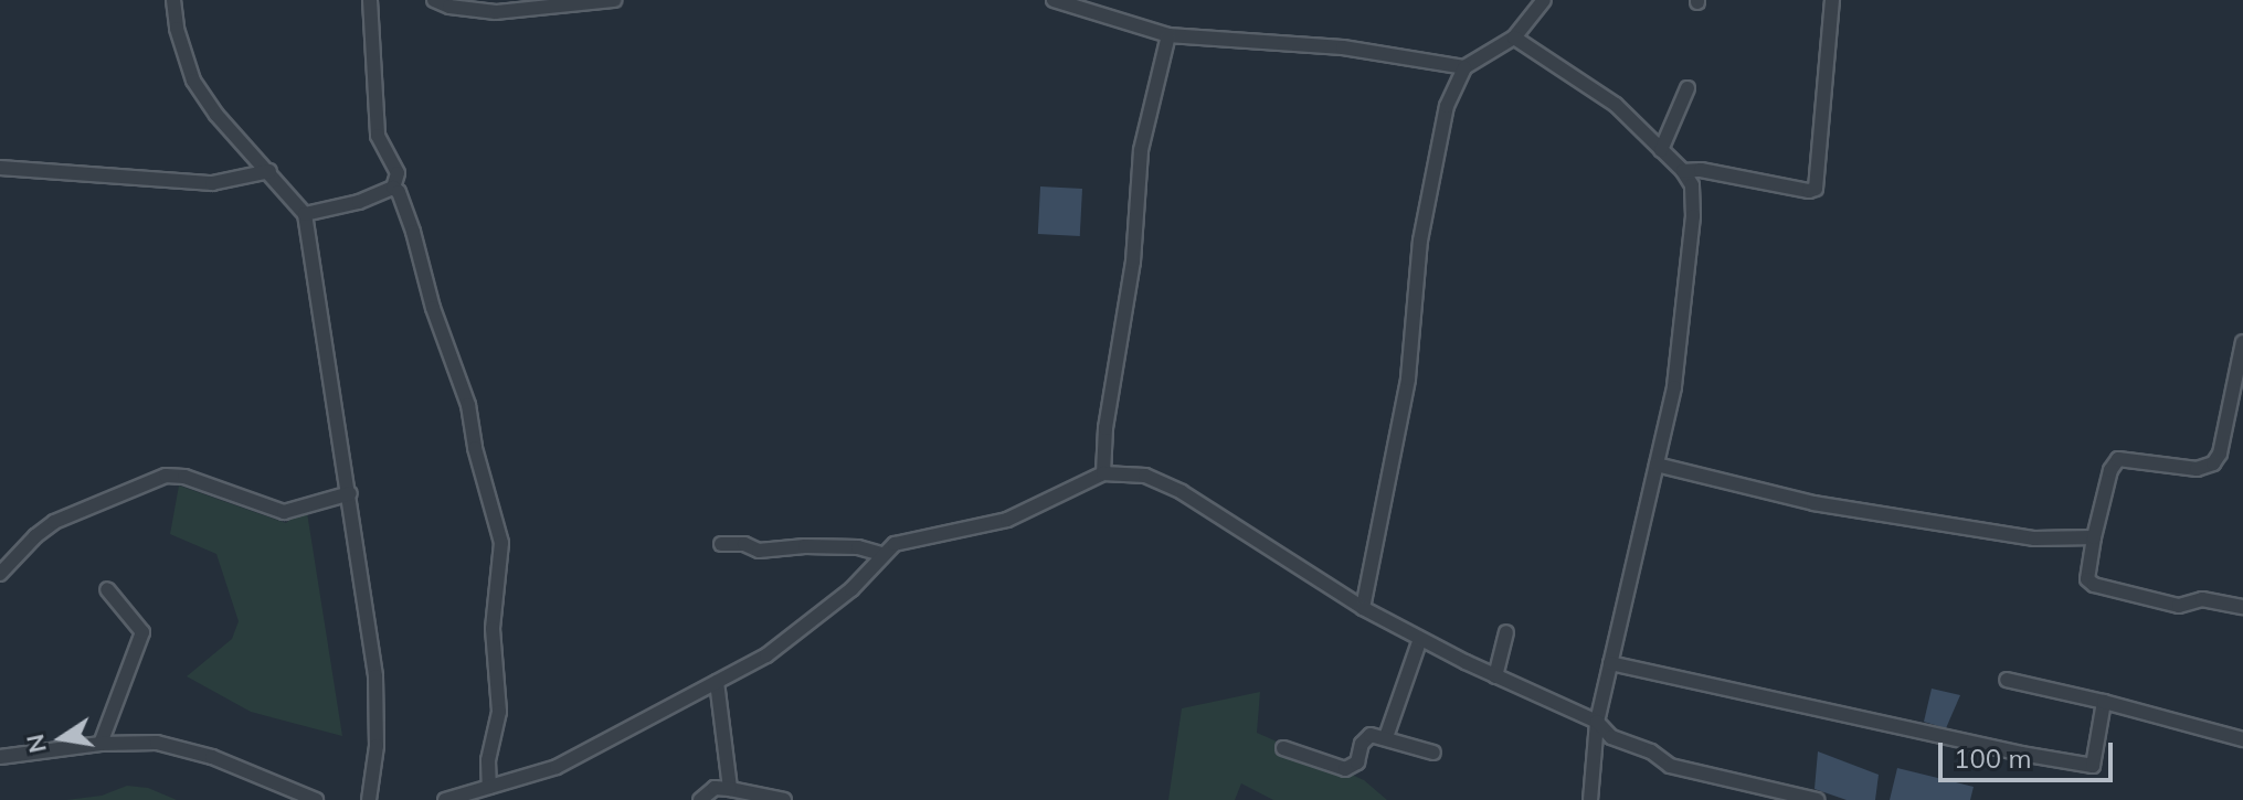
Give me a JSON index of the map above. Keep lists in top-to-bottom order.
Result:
{
  "scale_bar": "100 m",
  "north": "left"
}
